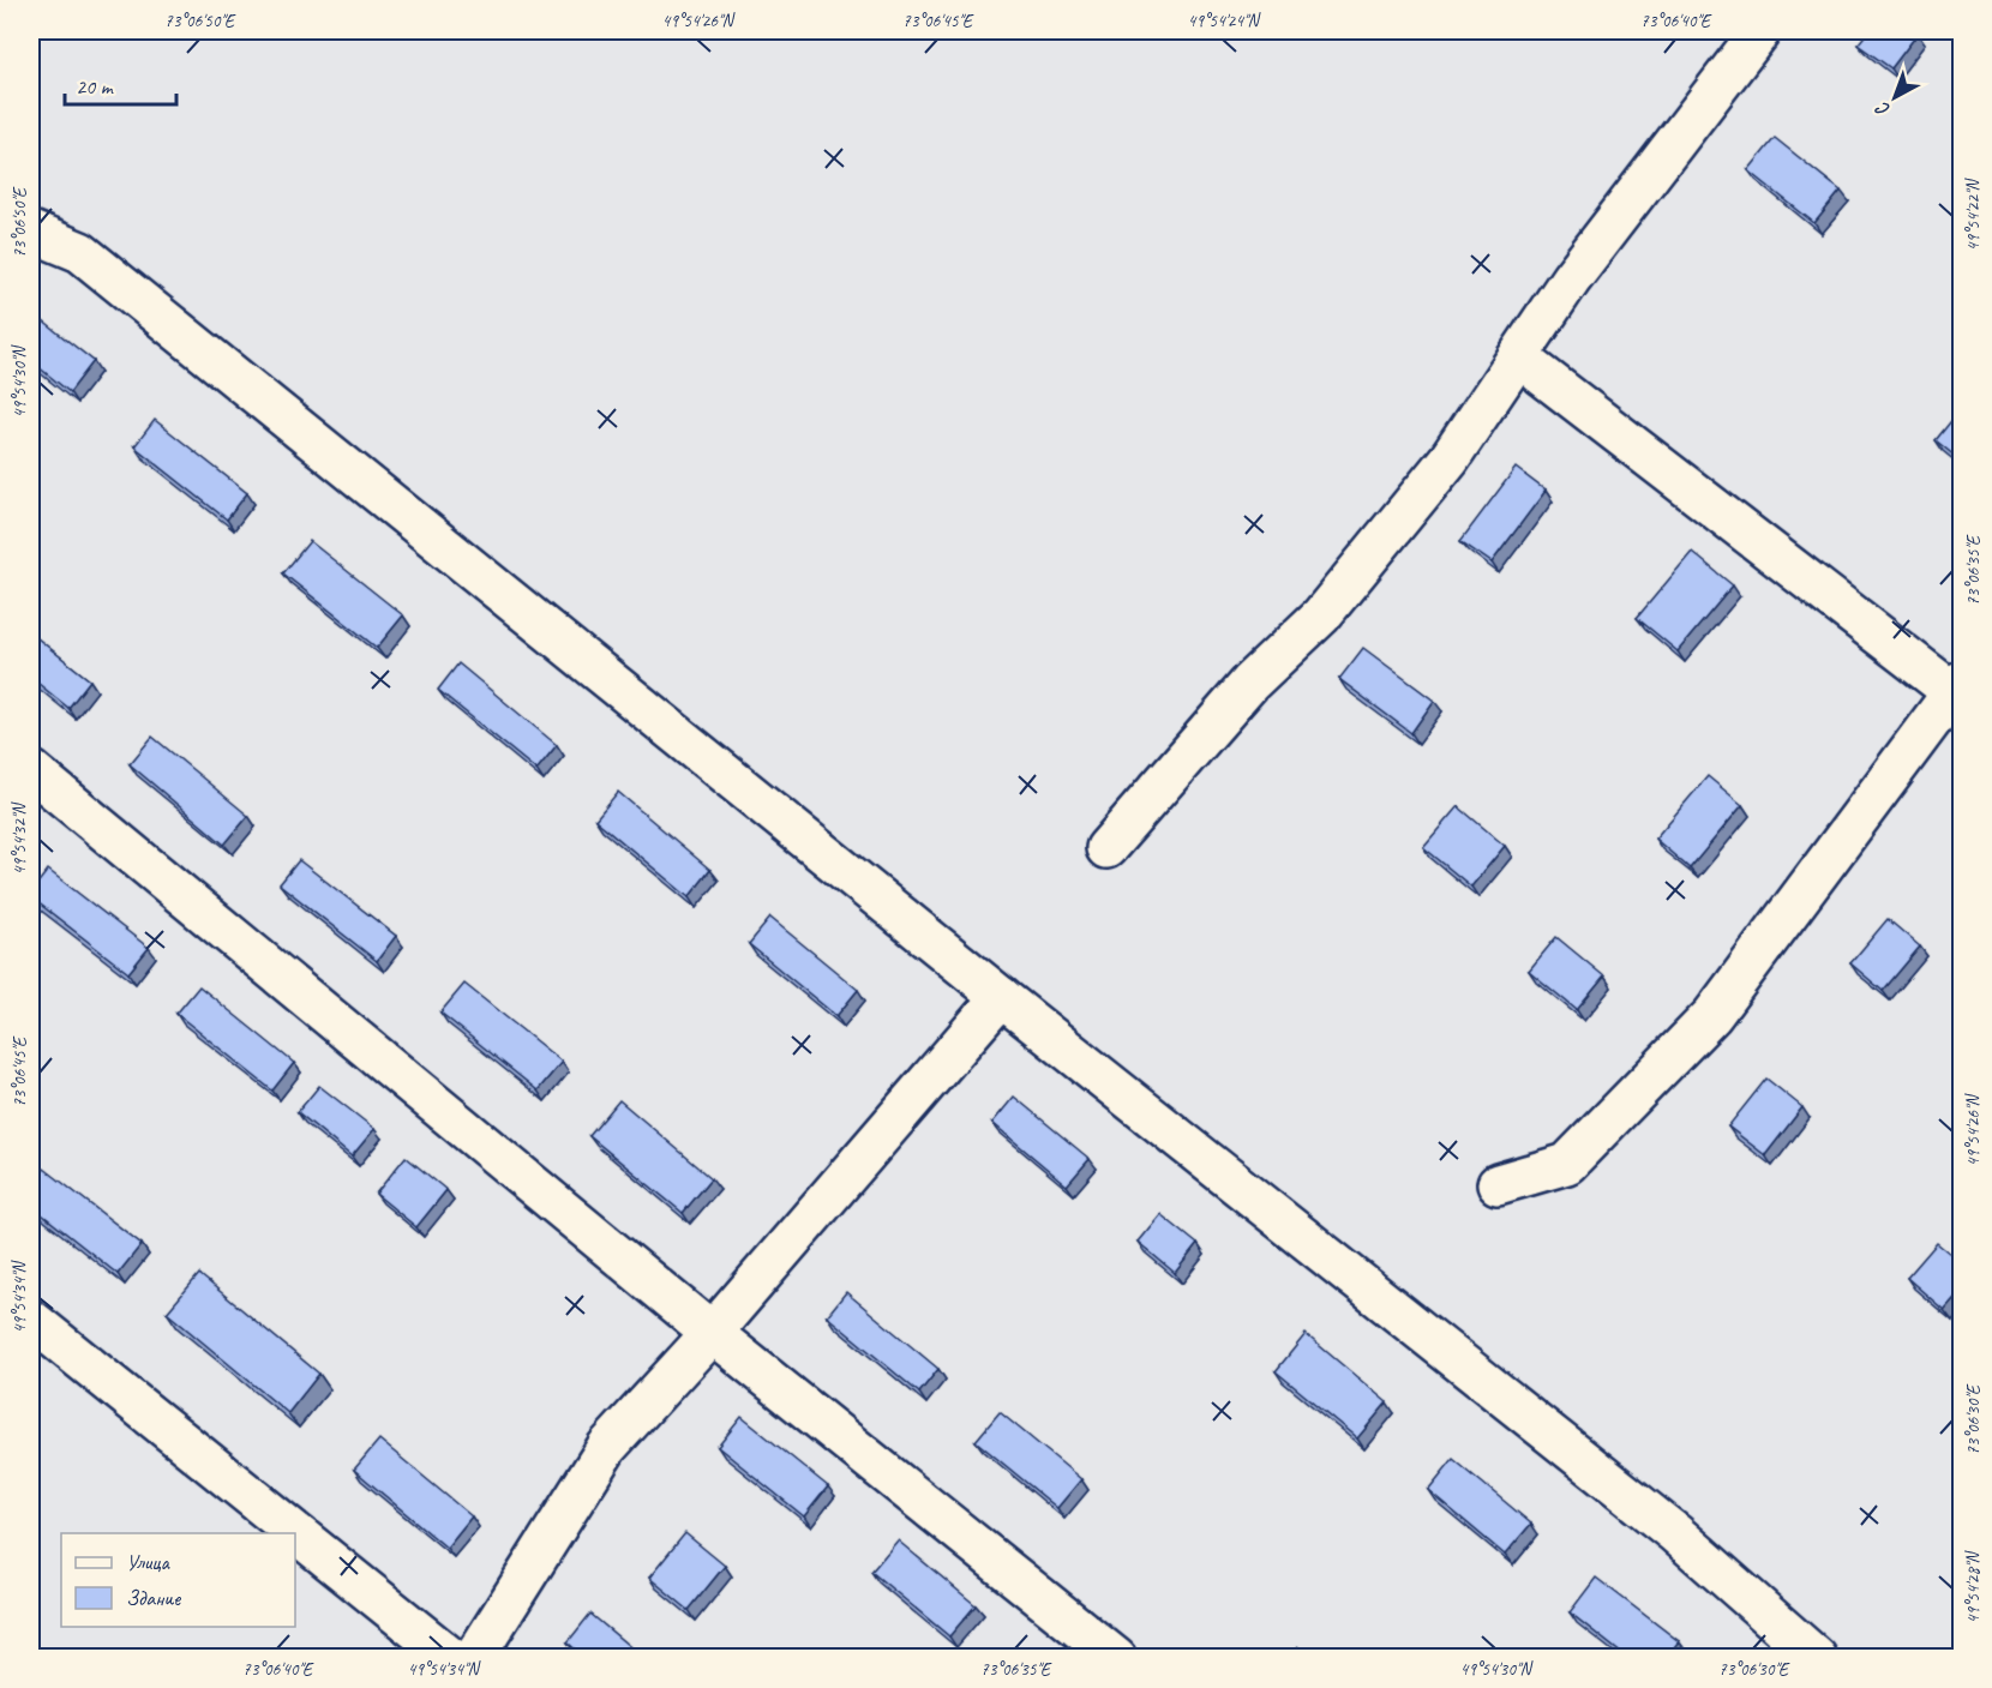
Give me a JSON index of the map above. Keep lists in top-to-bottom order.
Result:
{
  "legend": ["Улица", "Здание"],
  "scale_bar": "20 m",
  "north": "bottom left",
  "coordinates": [
    "73°06'50\"E",
    "49°54'26\"N",
    "73°06'45\"E",
    "49°54'24\"N",
    "73°06'40\"E",
    "49°54'22\"N",
    "49°54'30\"N",
    "73°06'35\"E",
    "49°54'32\"N",
    "49°54'34\"N",
    "73°06'30\"E",
    "49°54'28\"N"
  ]
}
